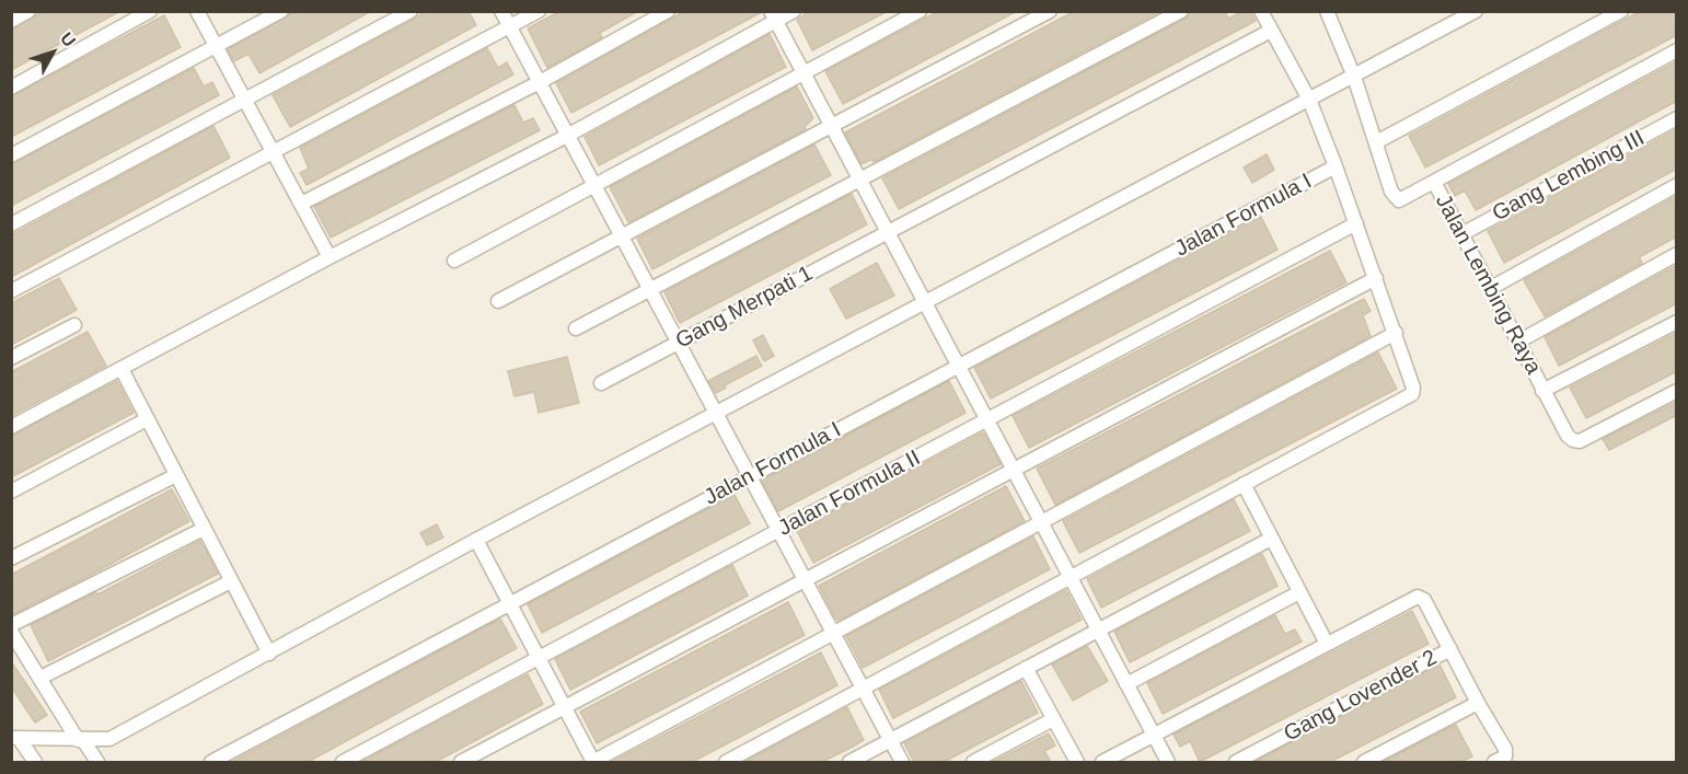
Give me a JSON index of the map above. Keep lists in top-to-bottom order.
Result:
{
  "streets": {
    "street": [
      "Gang Lembing III",
      "Jalan Formula I",
      "Jalan Lembing Raya",
      "Gang Merpati 1",
      "Jalan Formula II",
      "Gang Lovender 2"
    ]
  },
  "crossings": [
    ["Gang Lembing III", "Jalan Lembing Raya"]
  ],
  "north": "top right"
}
